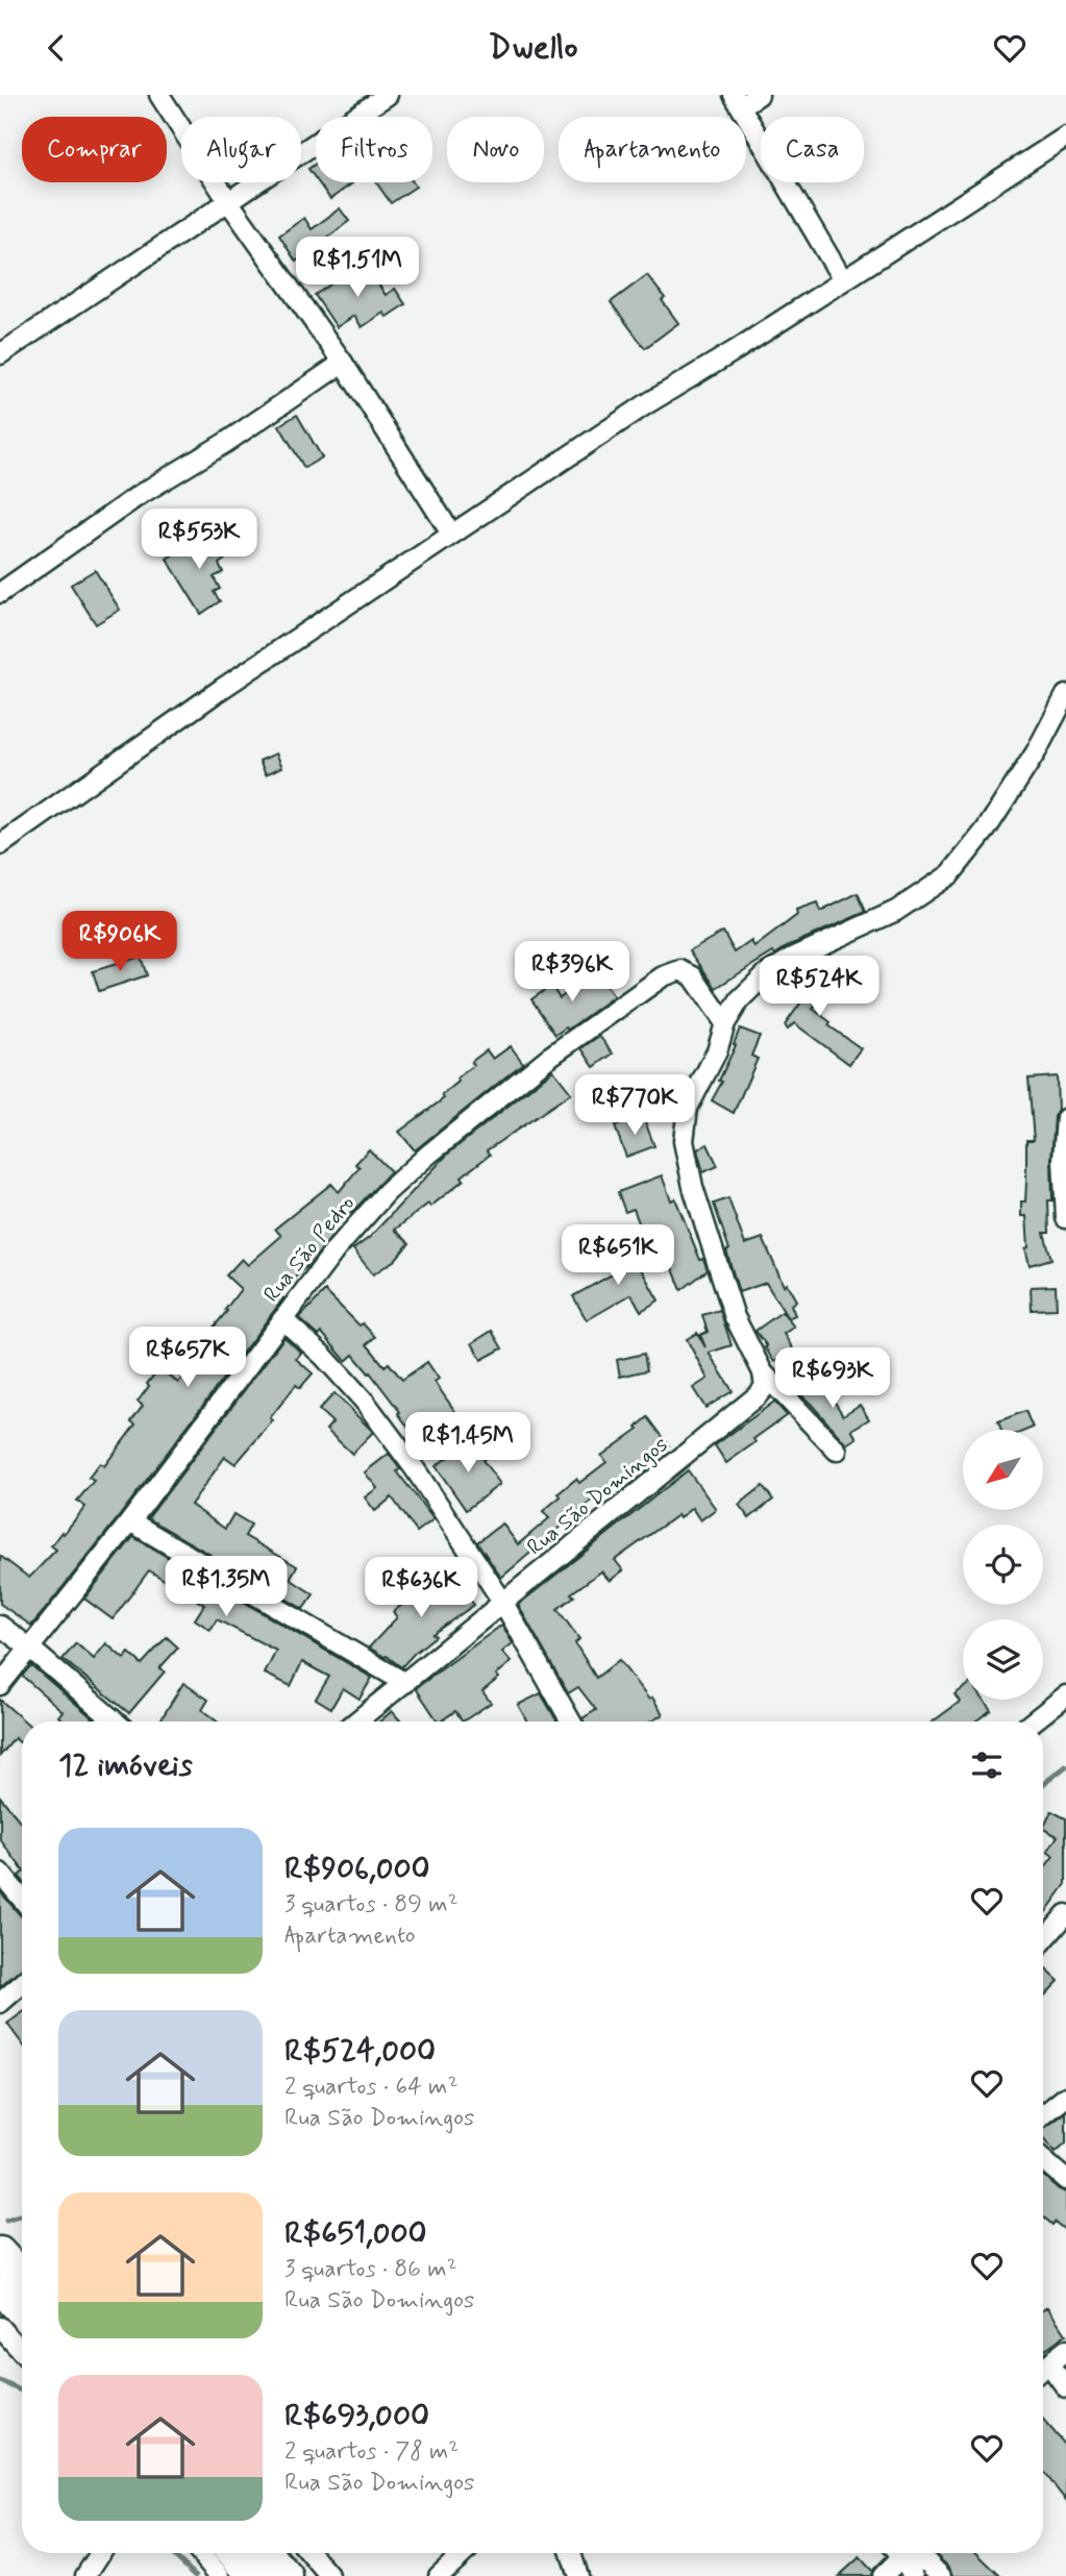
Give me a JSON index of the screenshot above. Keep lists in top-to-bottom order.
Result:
{
  "streets": {
    "street": ["Rua São Pedro", "Rua São Domingos"]
  },
  "north": "bottom left",
  "page": {
    "header": "Dwello",
    "chip": [
      "Comprar",
      "Alugar",
      "Filtros",
      "Novo",
      "Apartamento",
      "Casa"
    ],
    "price": [
      "R$1.51M",
      "R$553K",
      "R$906K",
      "R$396K",
      "R$524K",
      "R$770K",
      "R$651K",
      "R$657K",
      "R$693K",
      "R$1.45M",
      "R$1.35M",
      "R$636K"
    ],
    "heading": "12 imóveis",
    "list": [
      {
        "name": "R$906,000",
        "note": "3 quartos · 89 m² · Apartamento"
      },
      {
        "name": "R$524,000",
        "note": "2 quartos · 64 m² · Rua São Domingos"
      },
      {
        "name": "R$651,000",
        "note": "3 quartos · 86 m² · Rua São Domingos"
      },
      {
        "name": "R$693,000",
        "note": "2 quartos · 78 m² · Rua São Domingos"
      }
    ]
  }
}
